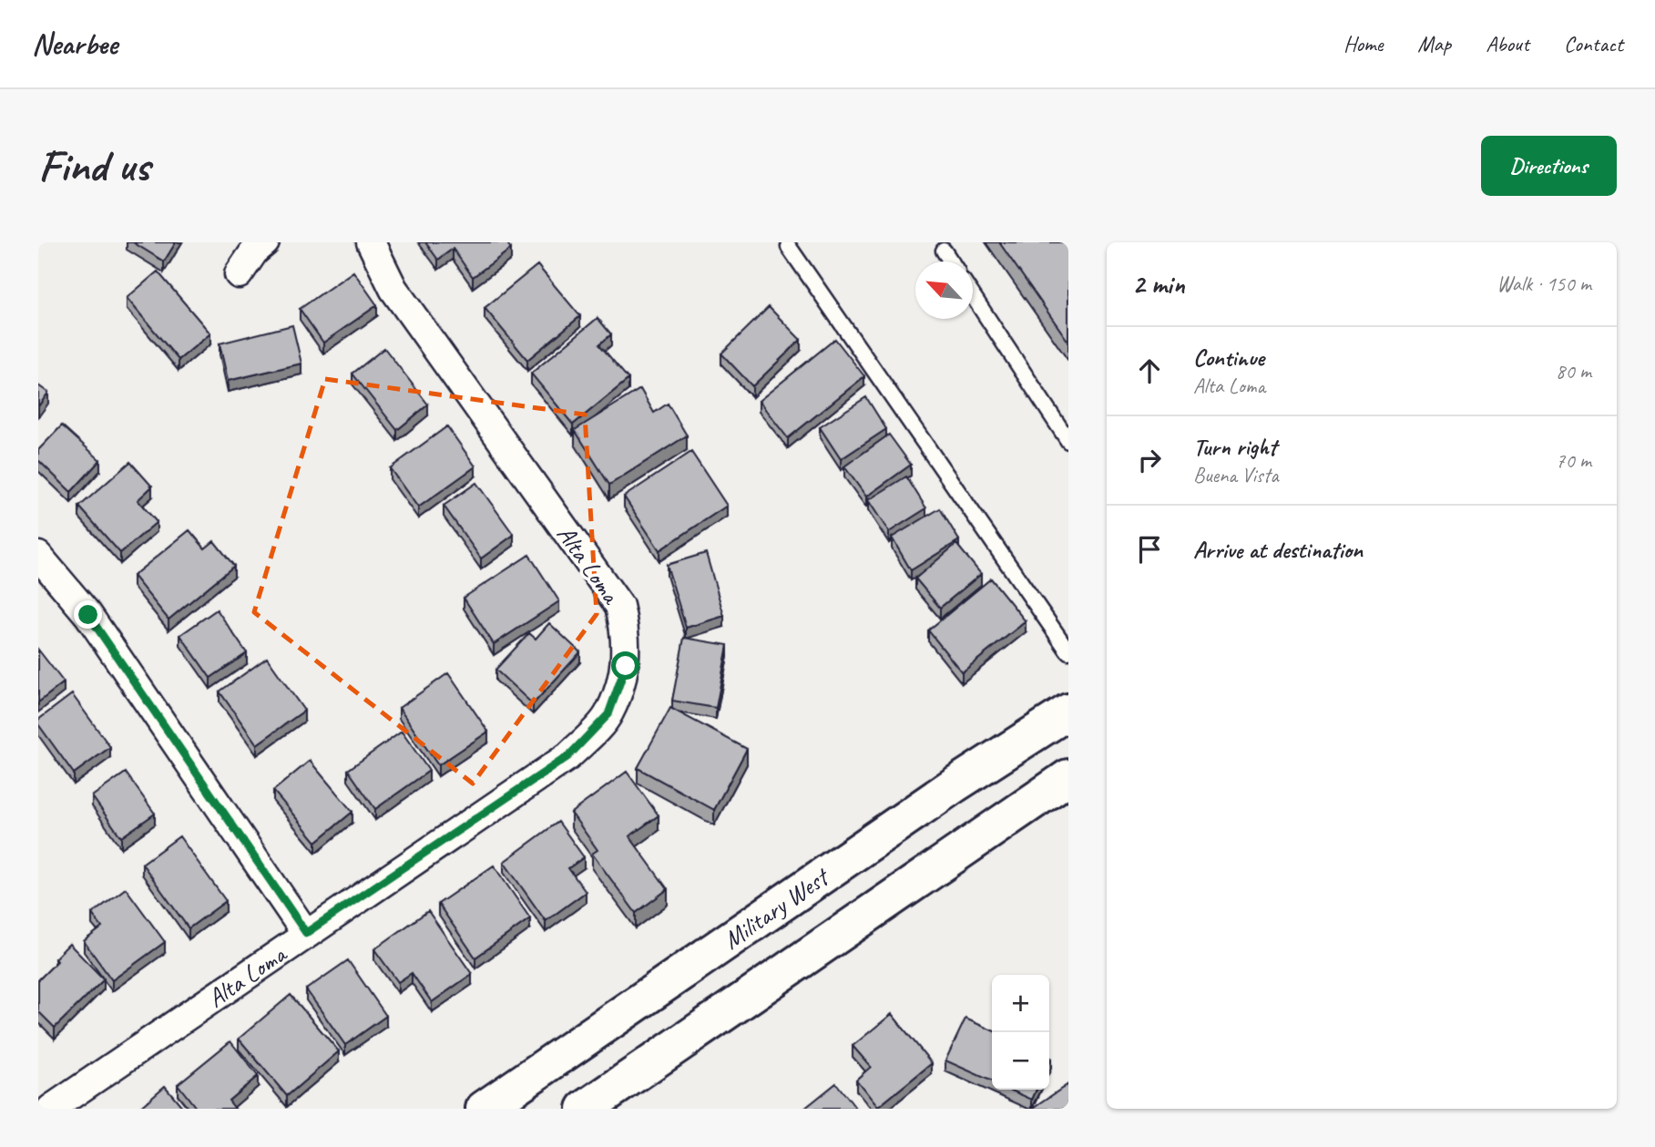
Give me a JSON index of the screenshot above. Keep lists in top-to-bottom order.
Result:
{
  "streets": {
    "main road": ["Military West"],
    "street": ["Alta Loma"]
  },
  "north": "top left",
  "page": {
    "header": "Nearbee",
    "nav": [
      "Home",
      "Map",
      "About",
      "Contact"
    ],
    "buttons": "Directions",
    "title": "Find us",
    "heading": ["2 min", "Walk · 150 m"],
    "list": [
      ["Continue", "Alta Loma", "80 m"],
      ["Turn right", "Buena Vista", "70 m"],
      "Arrive at destination"
    ],
    "map_buttons": ["+", "−"]
  }
}
